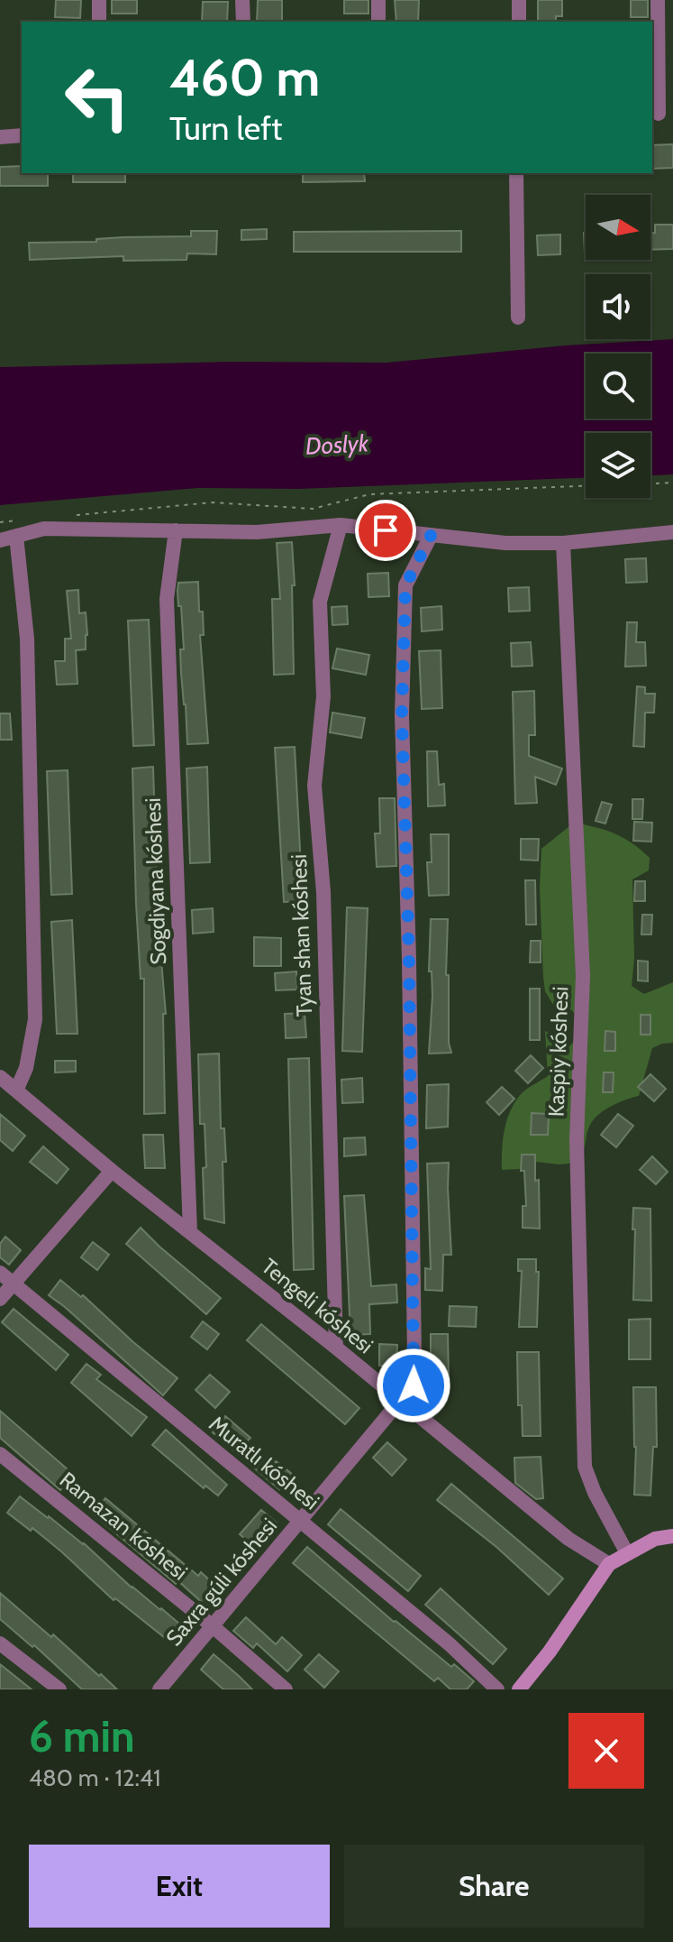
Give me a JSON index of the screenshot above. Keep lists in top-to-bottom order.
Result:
{
  "streets": {
    "street": [
      "Sogdiyana kóshesi",
      "Tyan shan kóshesi",
      "Kaspiy kóshesi",
      "Tengeli kóshesi",
      "Muratlı kóshesi",
      "Ramazan kóshesi",
      "Saxra gúli kóshesi"
    ]
  },
  "crossings": [
    ["Sogdiyana kóshesi", "Tengeli kóshesi"],
    ["Tyan shan kóshesi", "Tengeli kóshesi"],
    ["Tengeli kóshesi", "Saxra gúli kóshesi"],
    ["Muratlı kóshesi", "Saxra gúli kóshesi"],
    ["Ramazan kóshesi", "Saxra gúli kóshesi"]
  ],
  "water": ["Doslyk"],
  "north": "right",
  "page": {
    "turn": ["460 m", "Turn left"],
    "heading": ["6 min", "480 m · 12:41"],
    "buttons": ["Exit", "Share"]
  }
}
